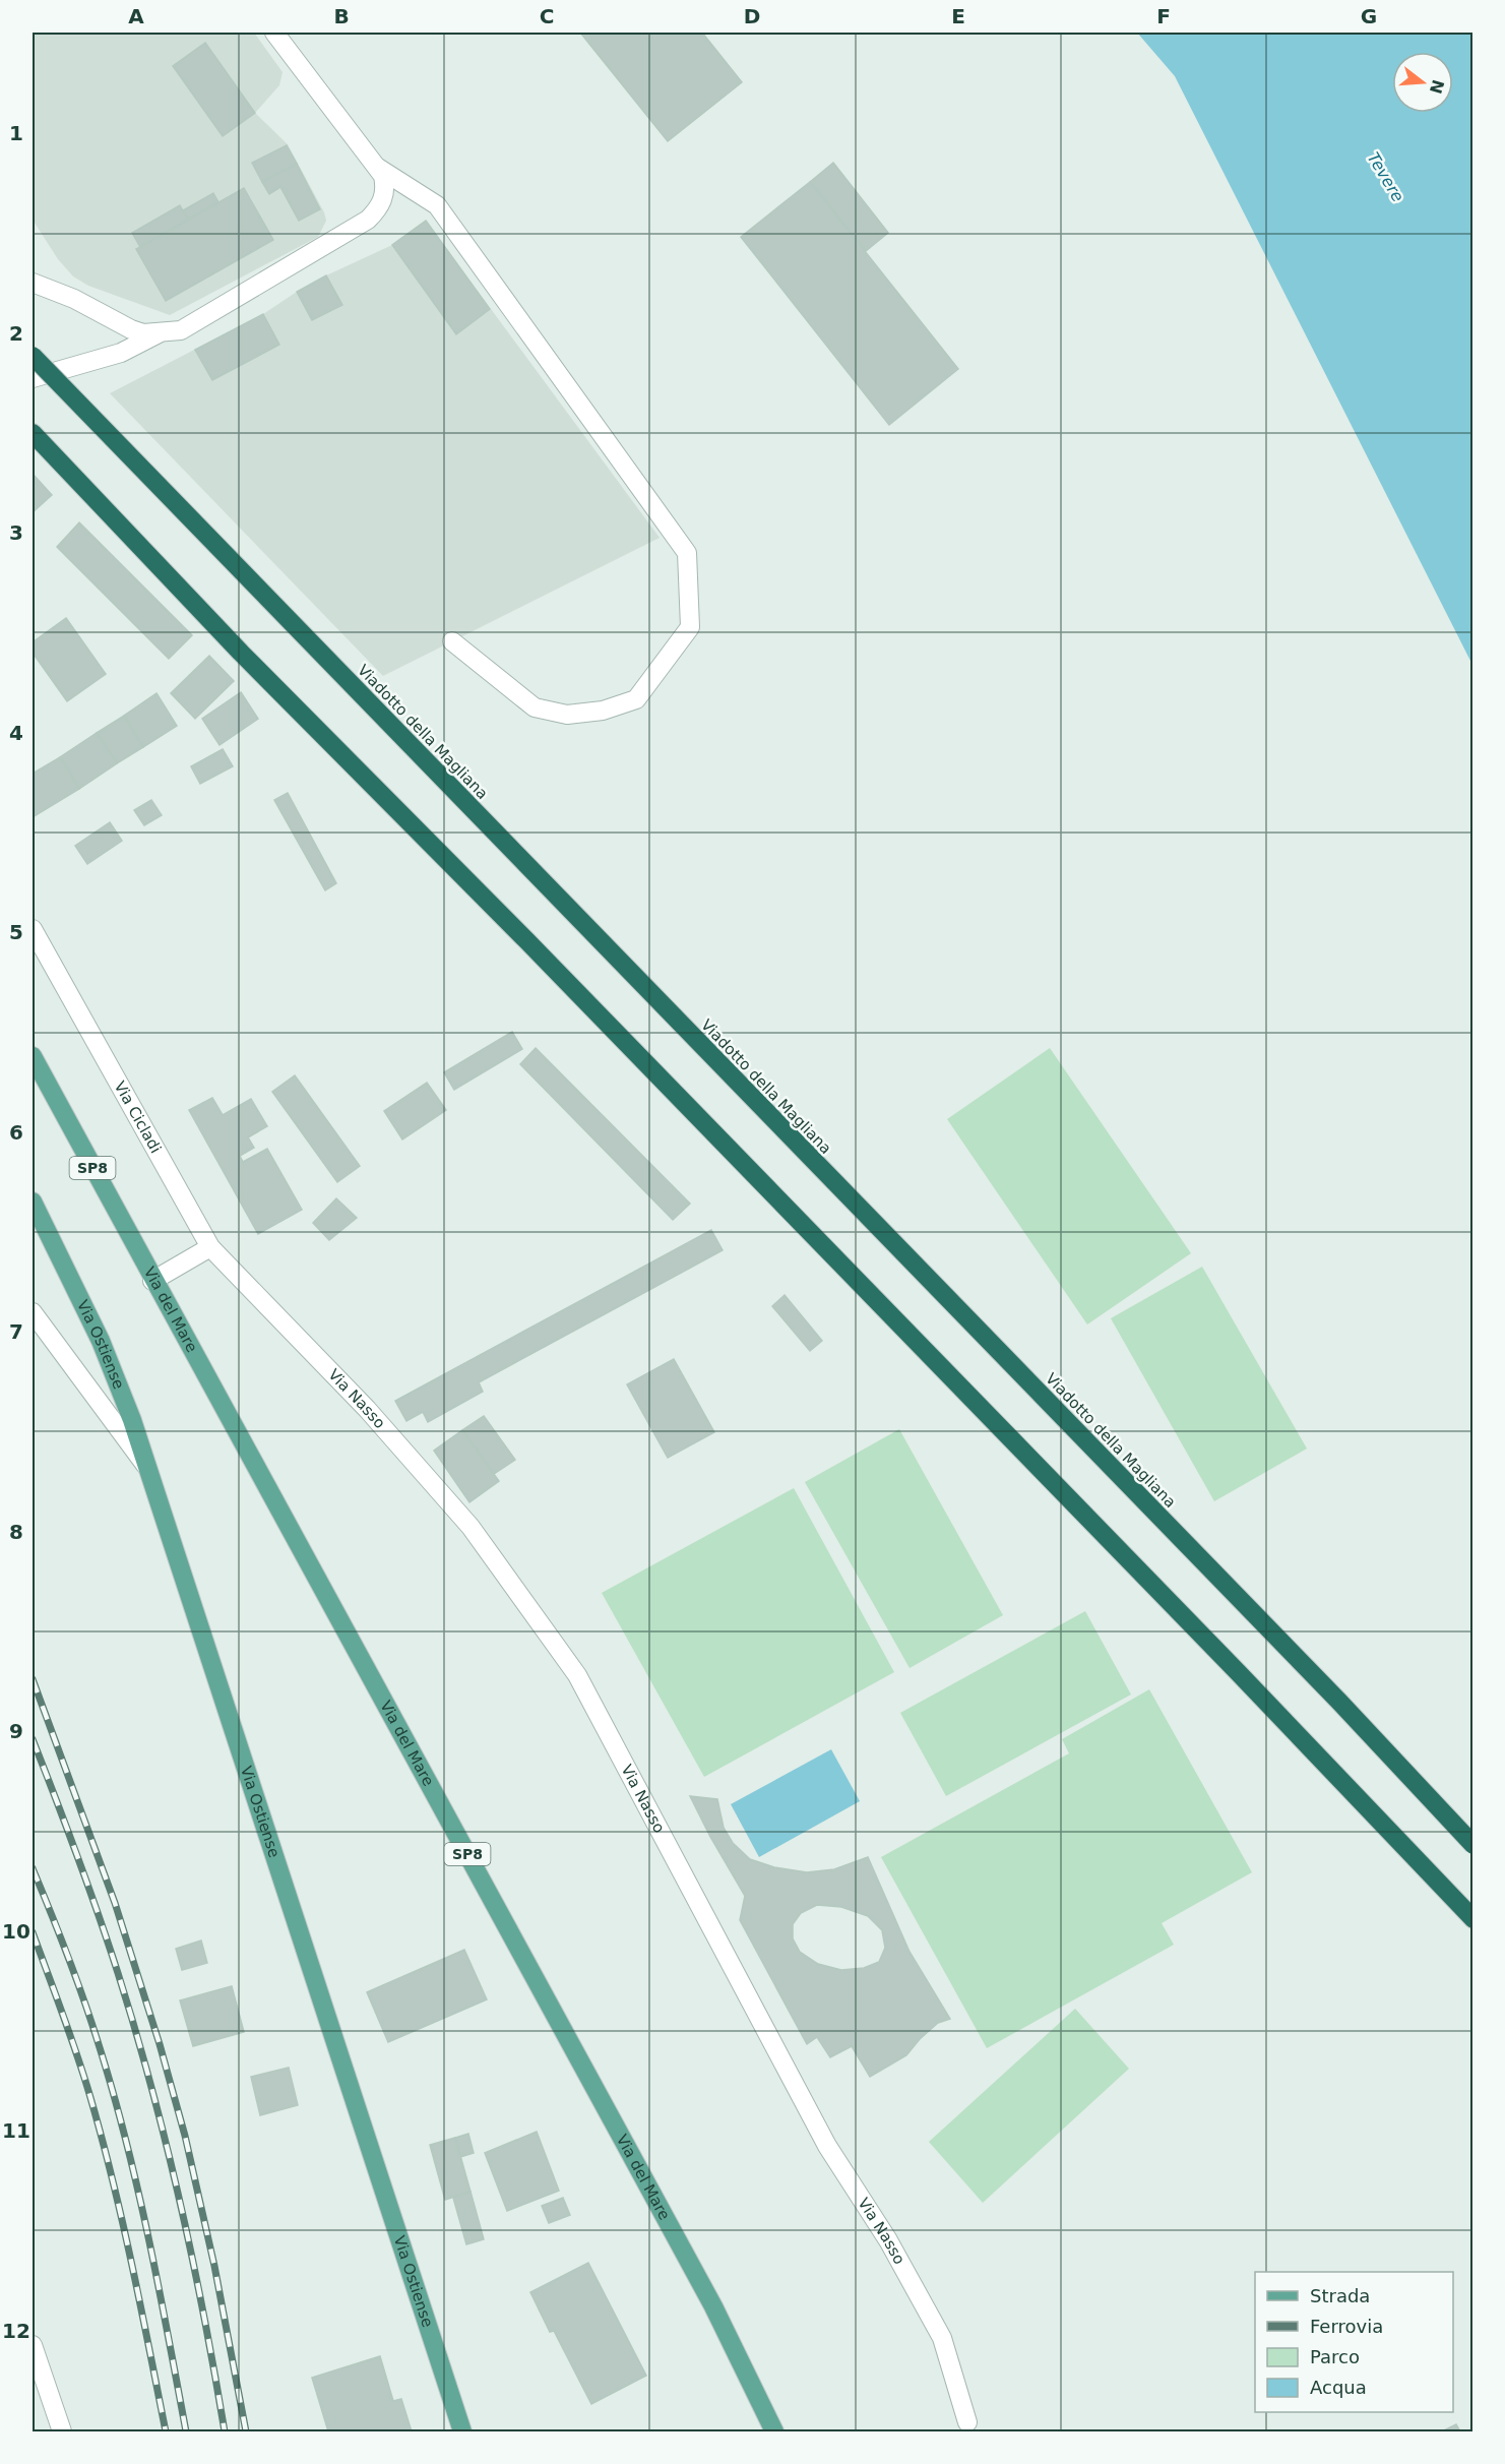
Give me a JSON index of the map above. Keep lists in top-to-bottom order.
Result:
{
  "streets": {
    "highway": ["Viadotto della Magliana"],
    "main road": ["SP8", "Via del Mare", "Via Ostiense"],
    "street": ["Via Cicladi", "Via Nasso"]
  },
  "crossings": [
    ["Via Cicladi", "Via Nasso"]
  ],
  "water": ["Tevere"],
  "legend": [
    "Strada",
    "Ferrovia",
    "Parco",
    "Acqua"
  ],
  "north": "right",
  "grid": {
    "columns": [
      "A",
      "B",
      "C",
      "D",
      "E",
      "F",
      "G"
    ],
    "rows": [
      "1",
      "2",
      "3",
      "4",
      "5",
      "6",
      "7",
      "8",
      "9",
      "10",
      "11",
      "12"
    ]
  }
}
